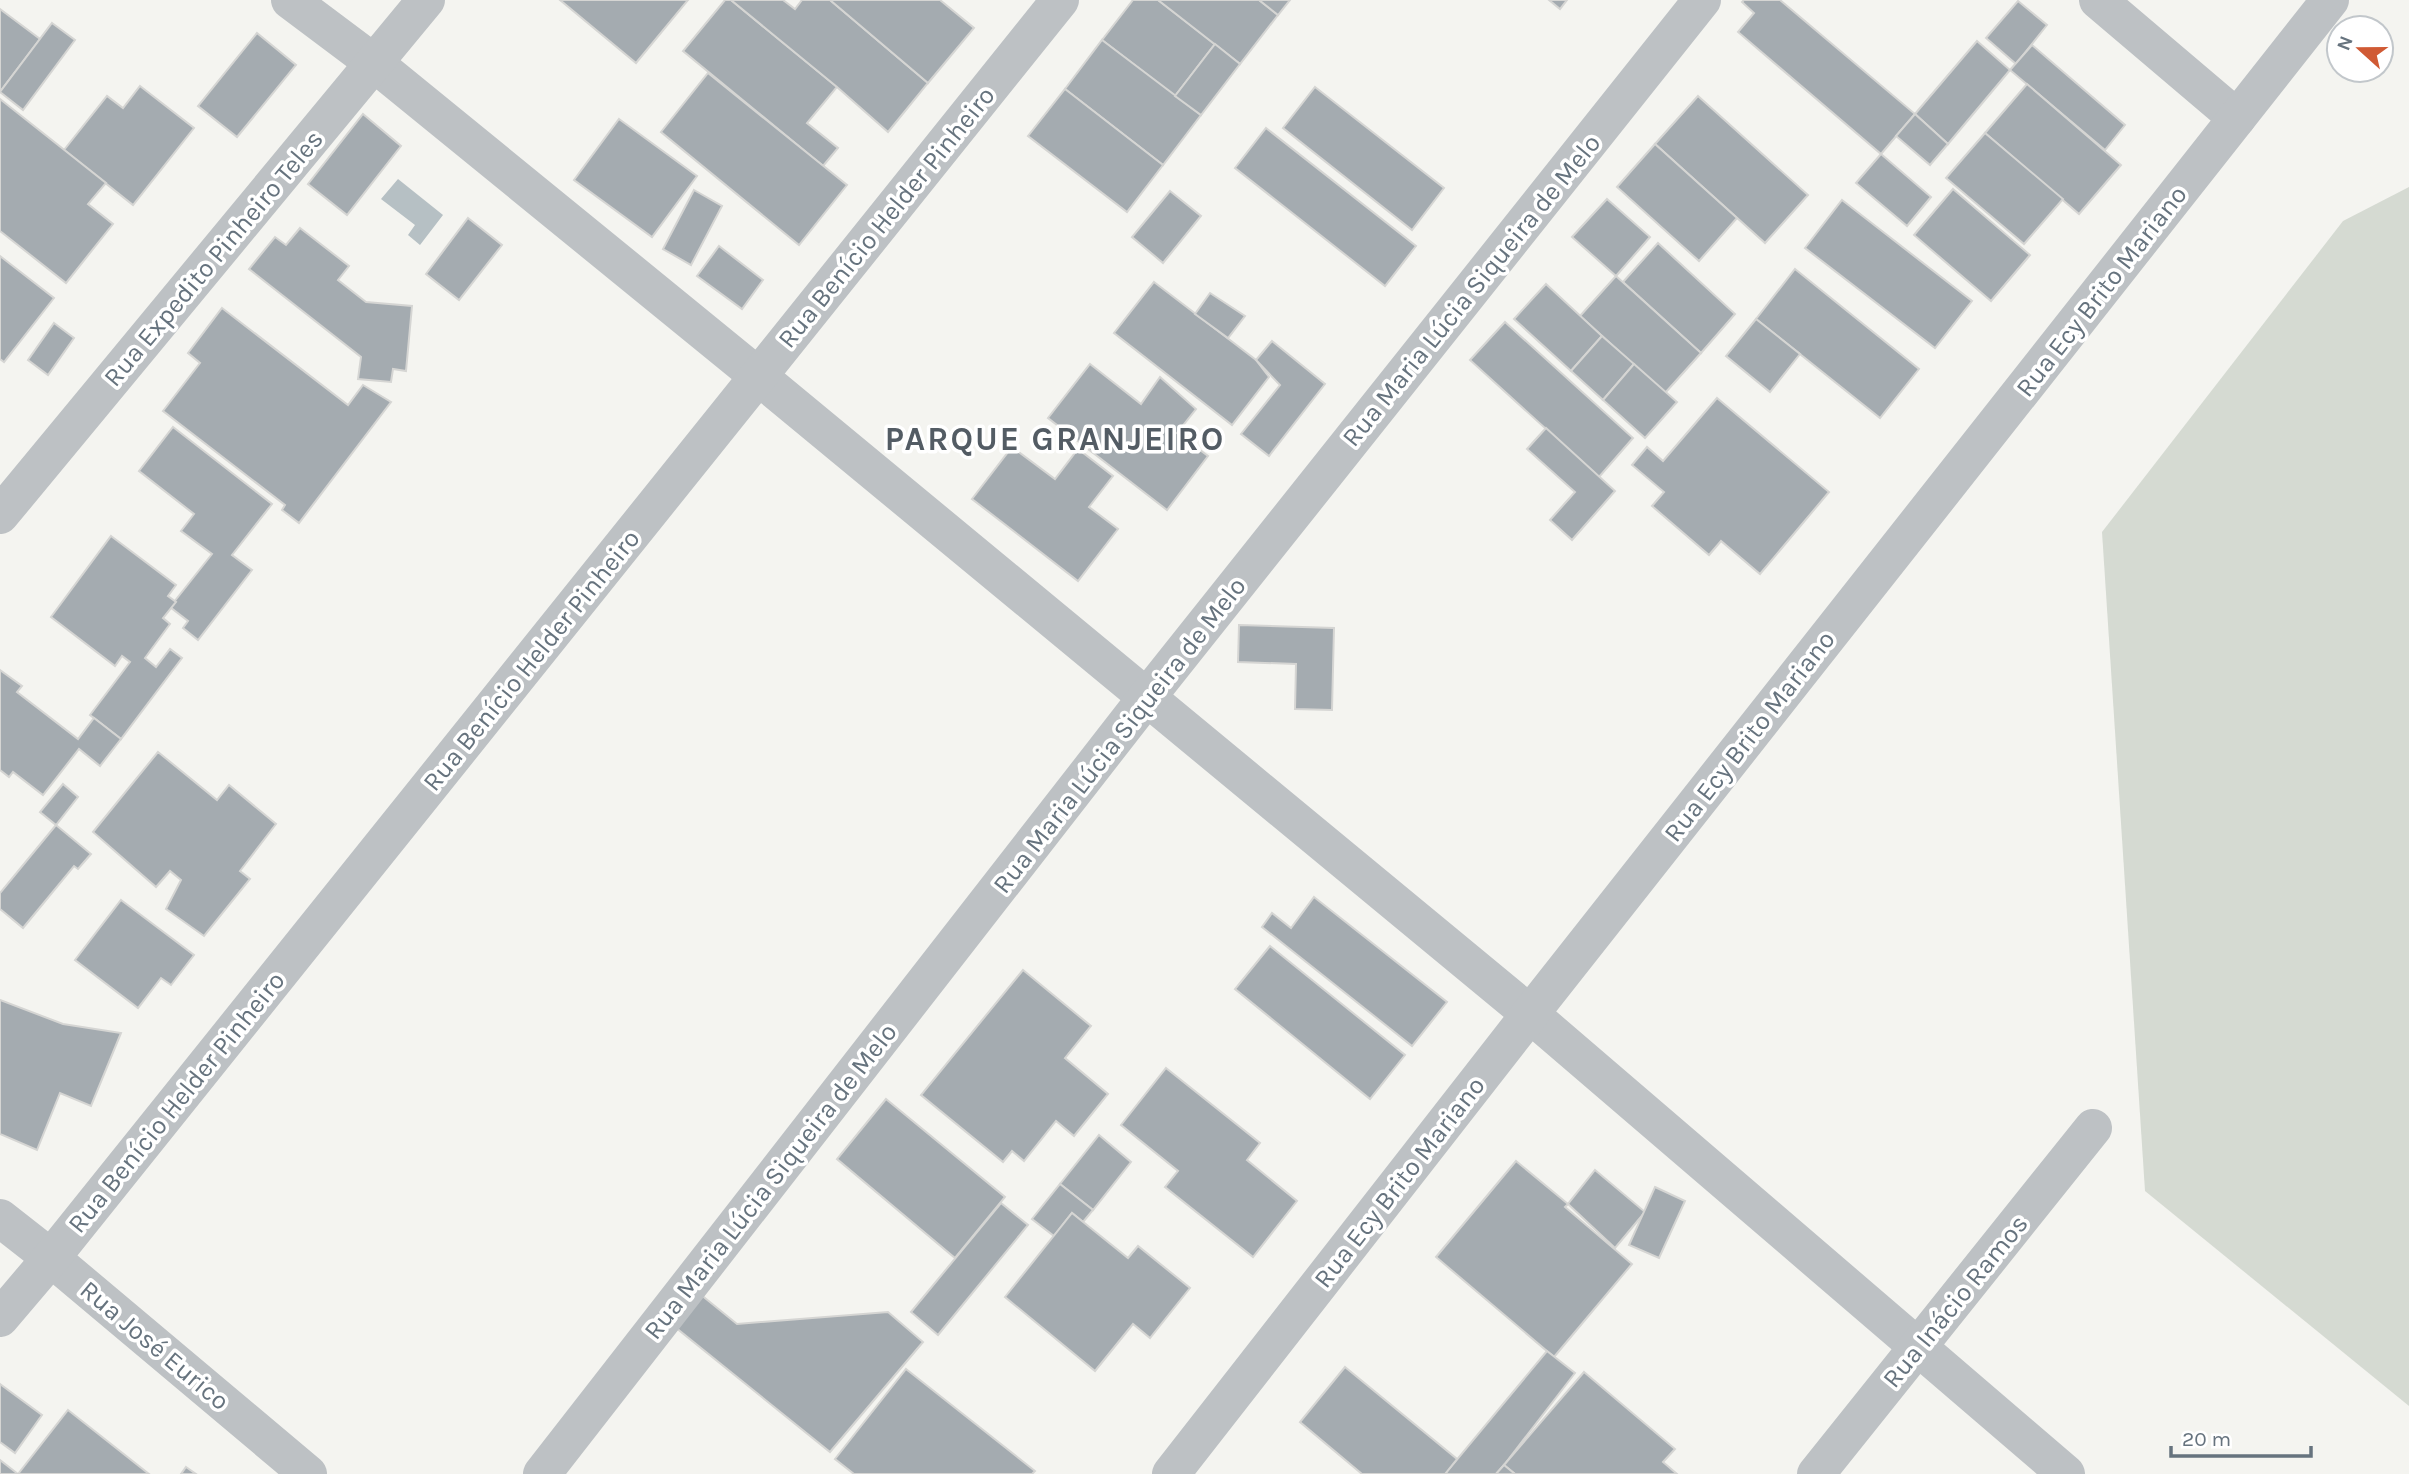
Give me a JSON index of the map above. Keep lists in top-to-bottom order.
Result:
{
  "streets": {
    "street": [
      "Rua Benício Helder Pinheiro",
      "Rua Expedito Pinheiro Teles",
      "Rua Maria Lúcia Siqueira de Melo",
      "Rua Ecy Brito Mariano",
      "Rua Inácio Ramos",
      "Rua José Eurico"
    ]
  },
  "crossings": [
    ["Rua Benício Helder Pinheiro", "Rua José Eurico"]
  ],
  "districts": ["PARQUE GRANJEIRO"],
  "scale_bar": "20 m",
  "north": "left"
}
